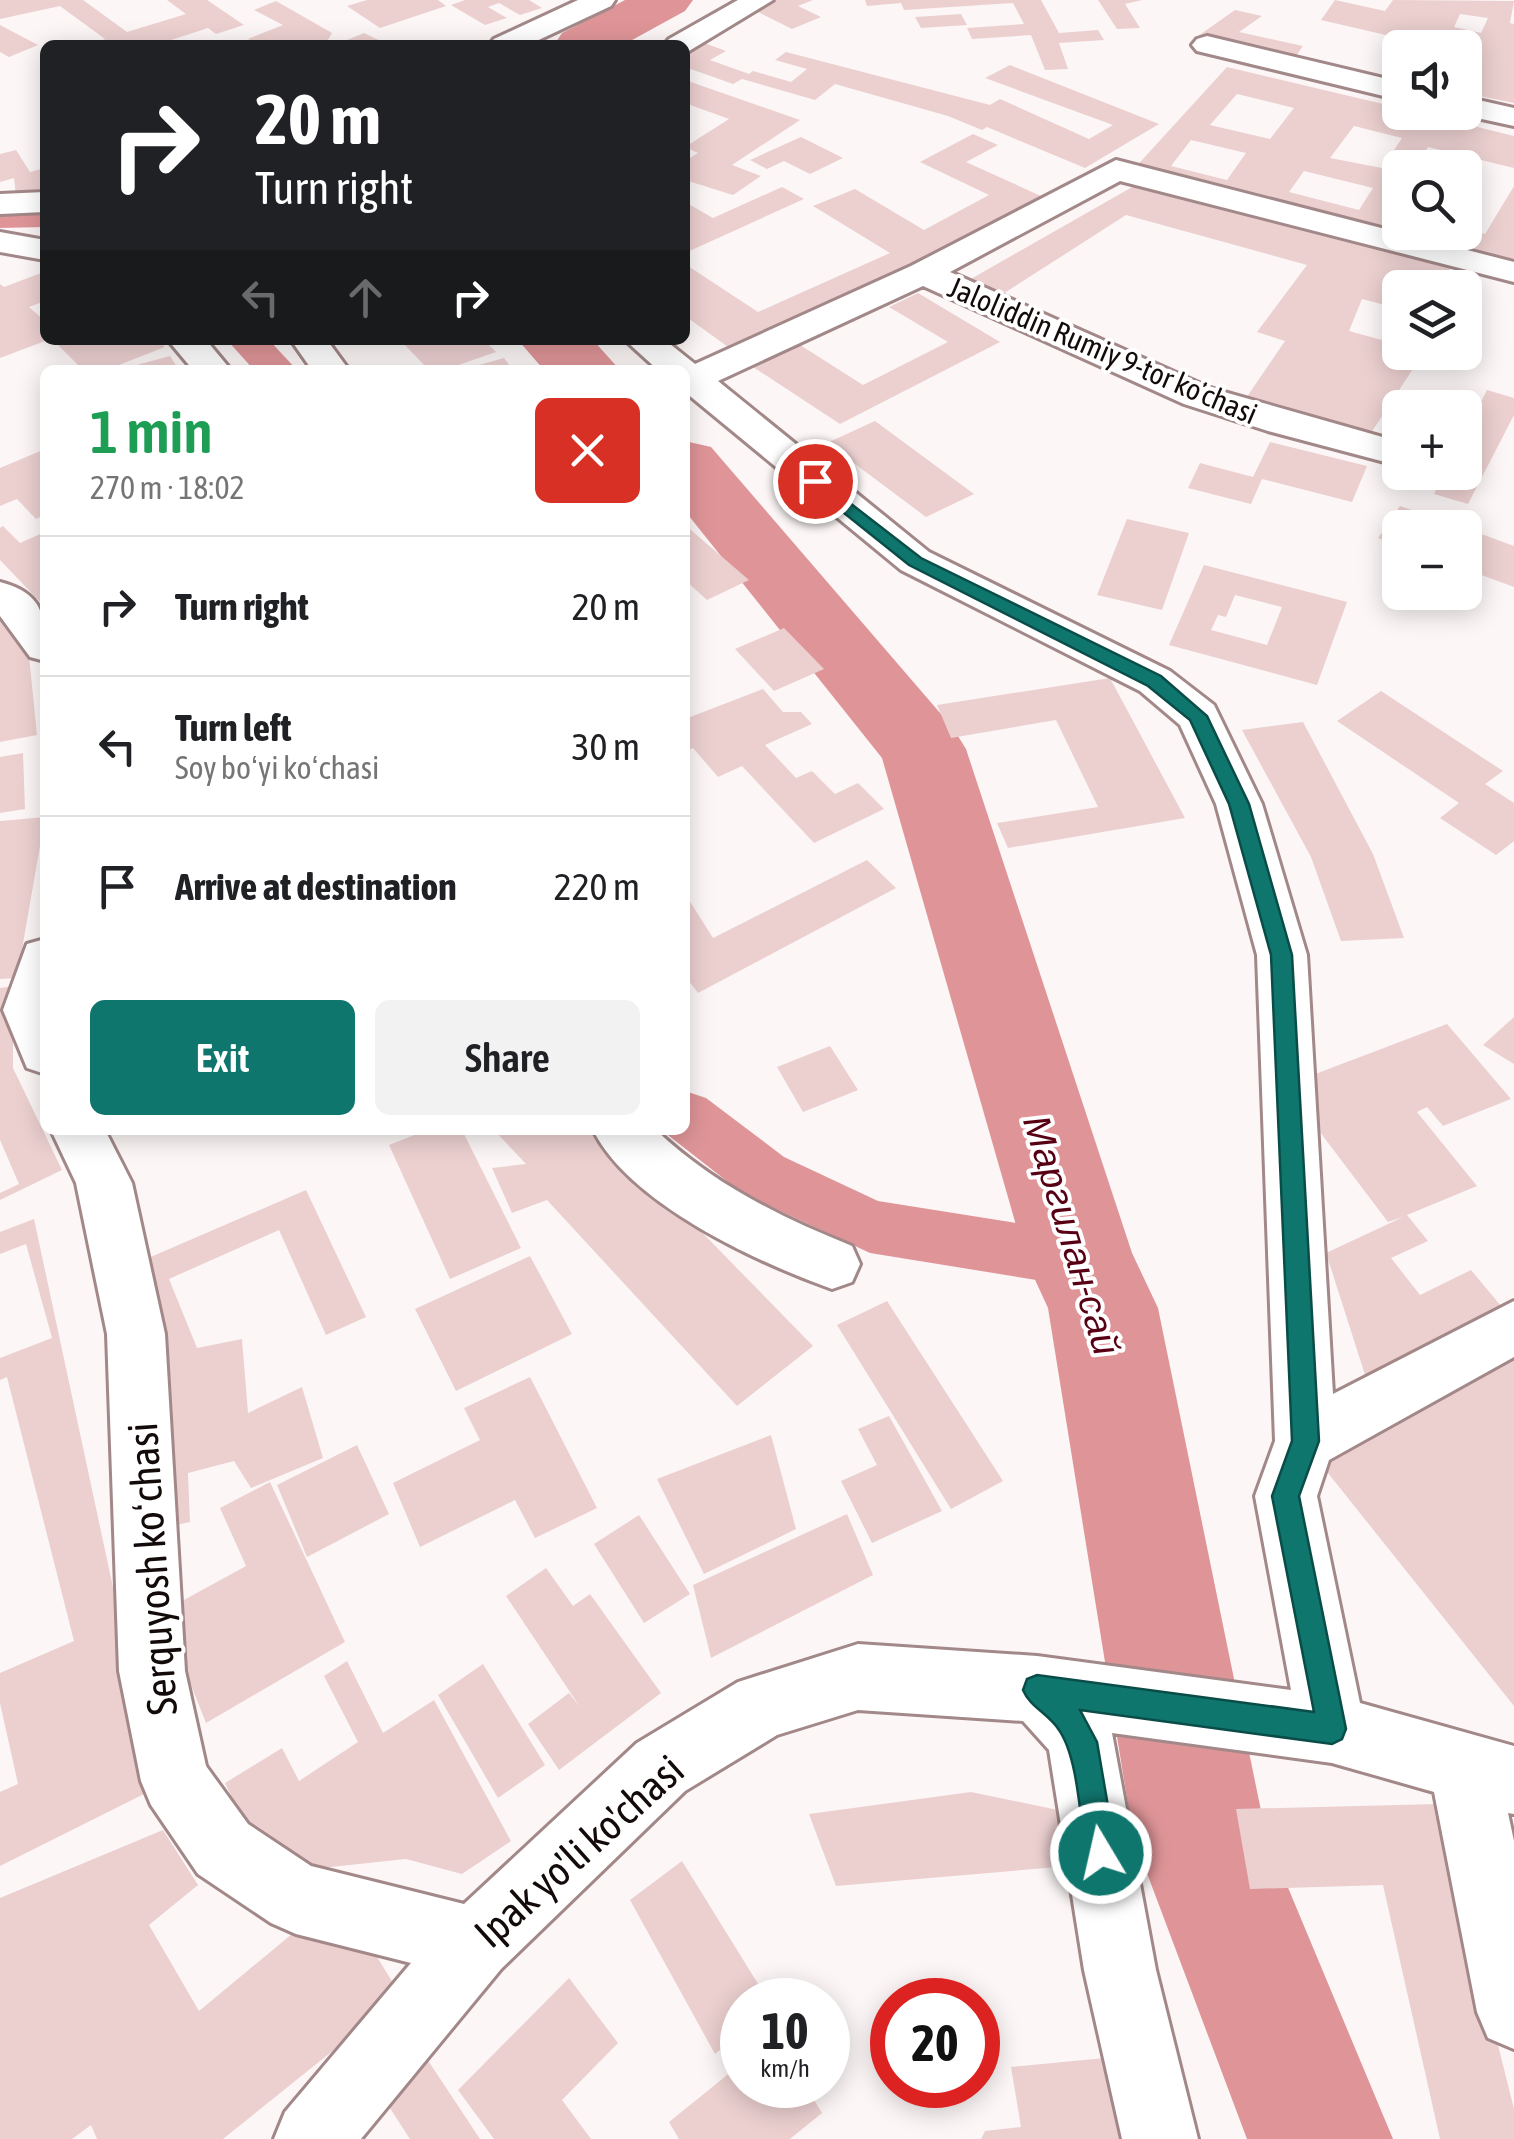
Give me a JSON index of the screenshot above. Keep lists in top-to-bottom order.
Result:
{
  "streets": {
    "street": ["Jaloliddin Rumiy 9-tor koʼchasi", "Serquyosh koʻchasi", "Ipak yo'li ko'chasi"]
  },
  "crossings": [
    ["Serquyosh koʻchasi", "Ipak yo'li ko'chasi"]
  ],
  "water": ["Маргилан-сай"],
  "page": {
    "map_buttons": ["+", "−"],
    "turn": ["20 m", "Turn right"],
    "heading": ["1 min", "270 m · 18:02"],
    "list": [
      {
        "name": "Turn right",
        "value": "20 m"
      },
      {
        "name": "Turn left",
        "note": "Soy boʻyi koʻchasi",
        "value": "30 m"
      },
      {
        "name": "Arrive at destination",
        "value": "220 m"
      }
    ],
    "buttons": ["Exit", "Share"],
    "speed": "10 km/h",
    "limit": "20"
  }
}
